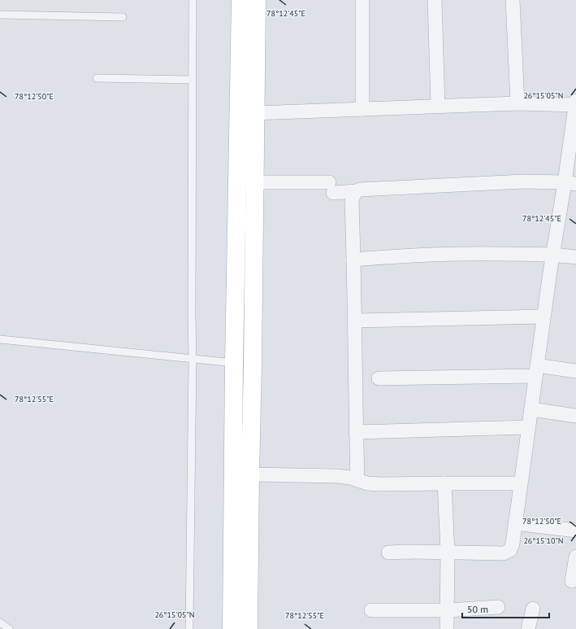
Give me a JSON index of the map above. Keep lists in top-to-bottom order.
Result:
{
  "scale_bar": "50 m",
  "coordinates": [
    "78°12'45\"E",
    "26°15'05\"N",
    "78°12'50\"E",
    "78°12'55\"E",
    "26°15'10\"N"
  ]
}
